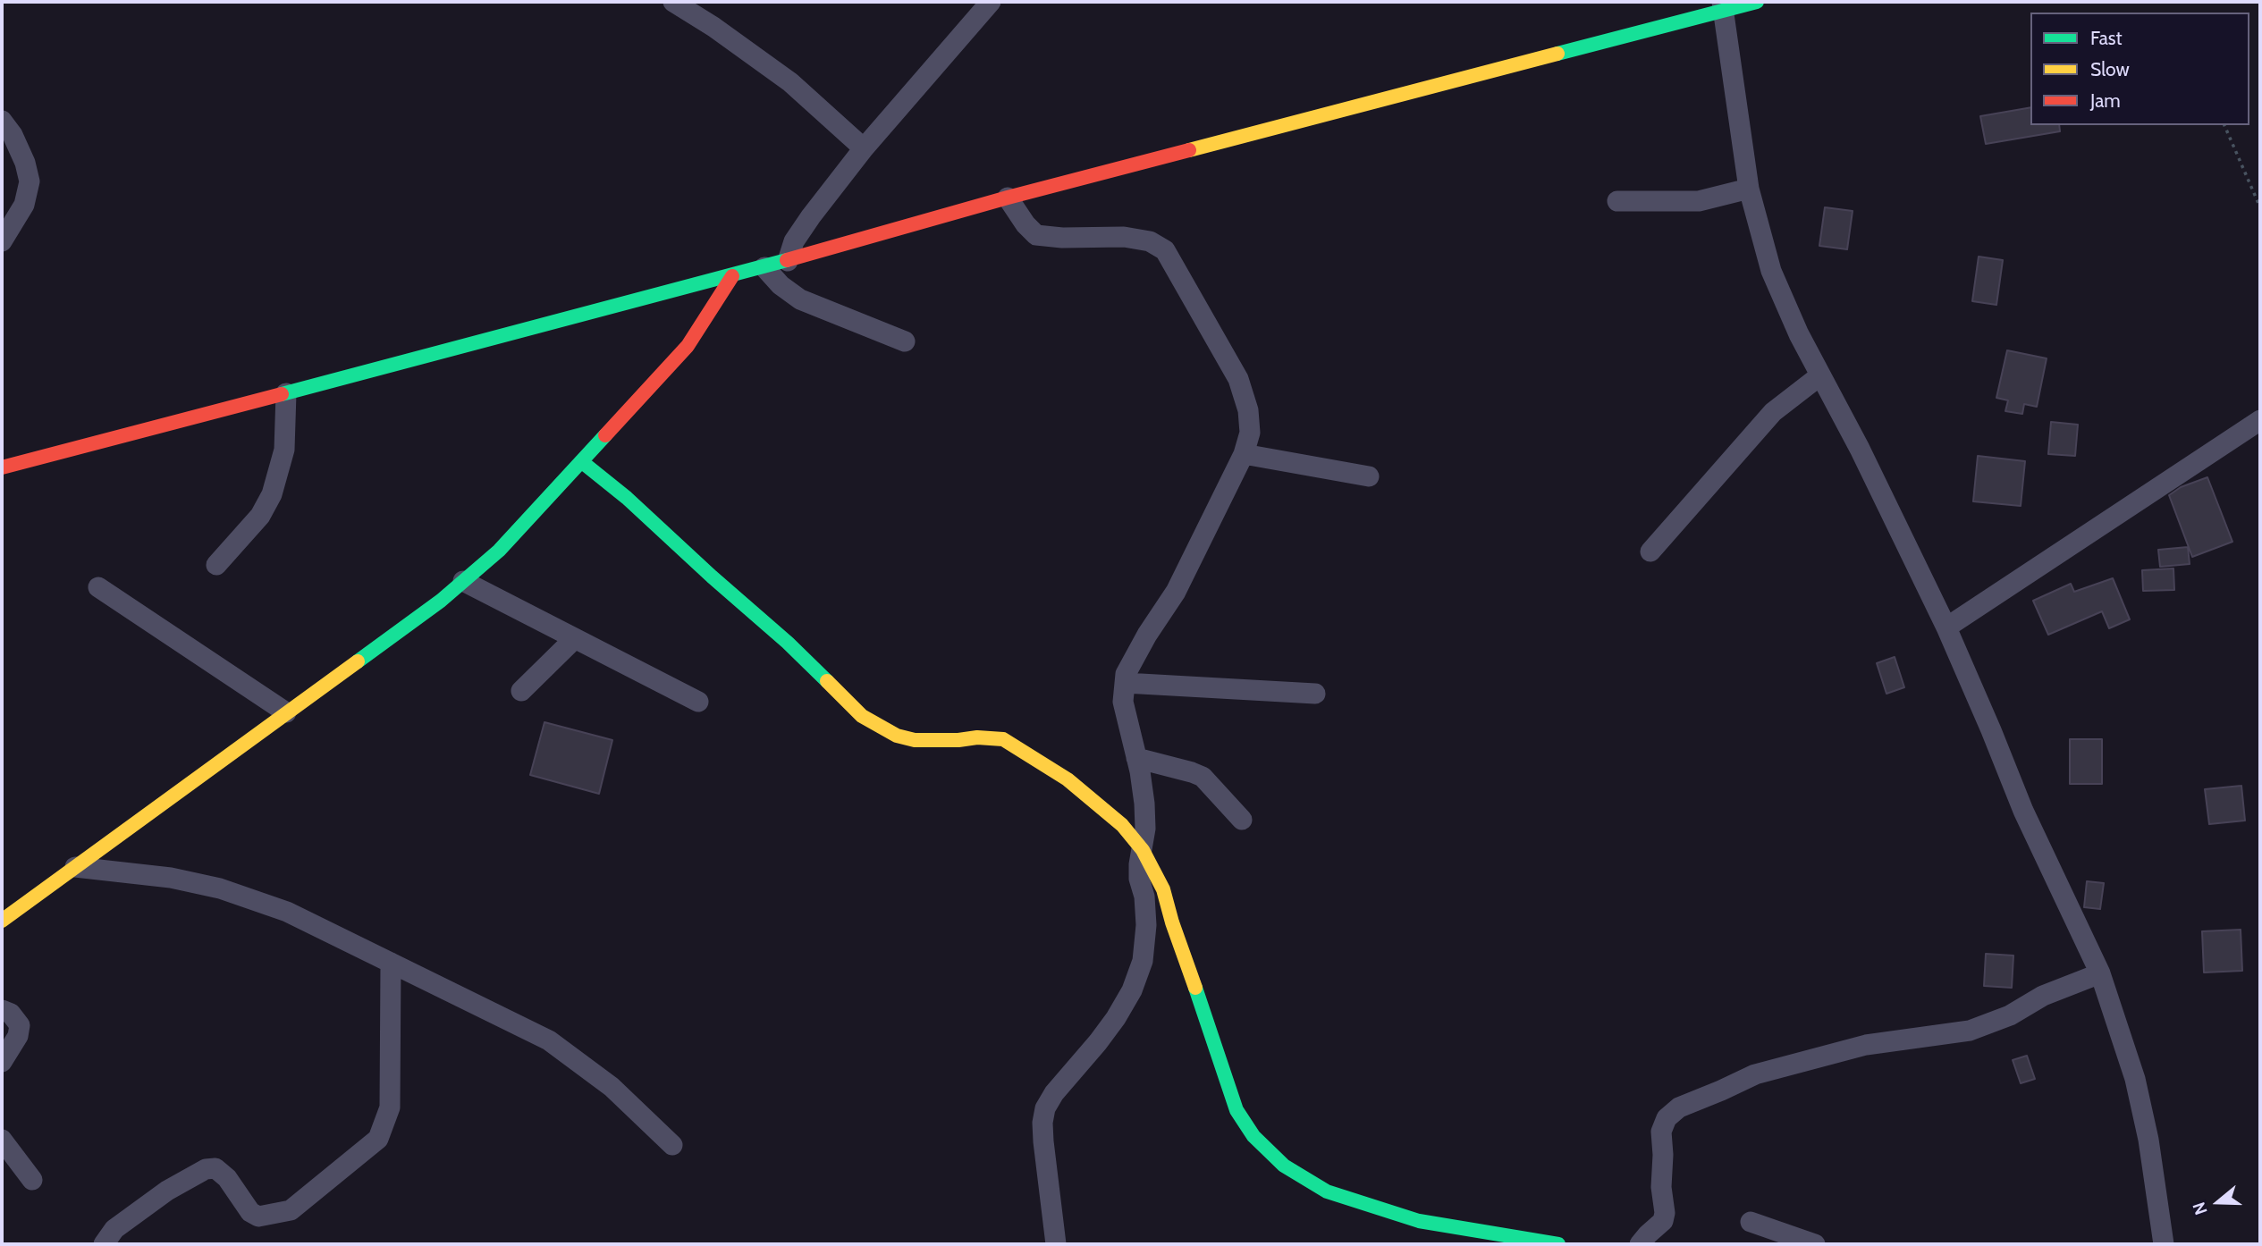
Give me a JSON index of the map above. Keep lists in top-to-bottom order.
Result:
{
  "legend": ["Fast", "Slow", "Jam"],
  "north": "left"
}
